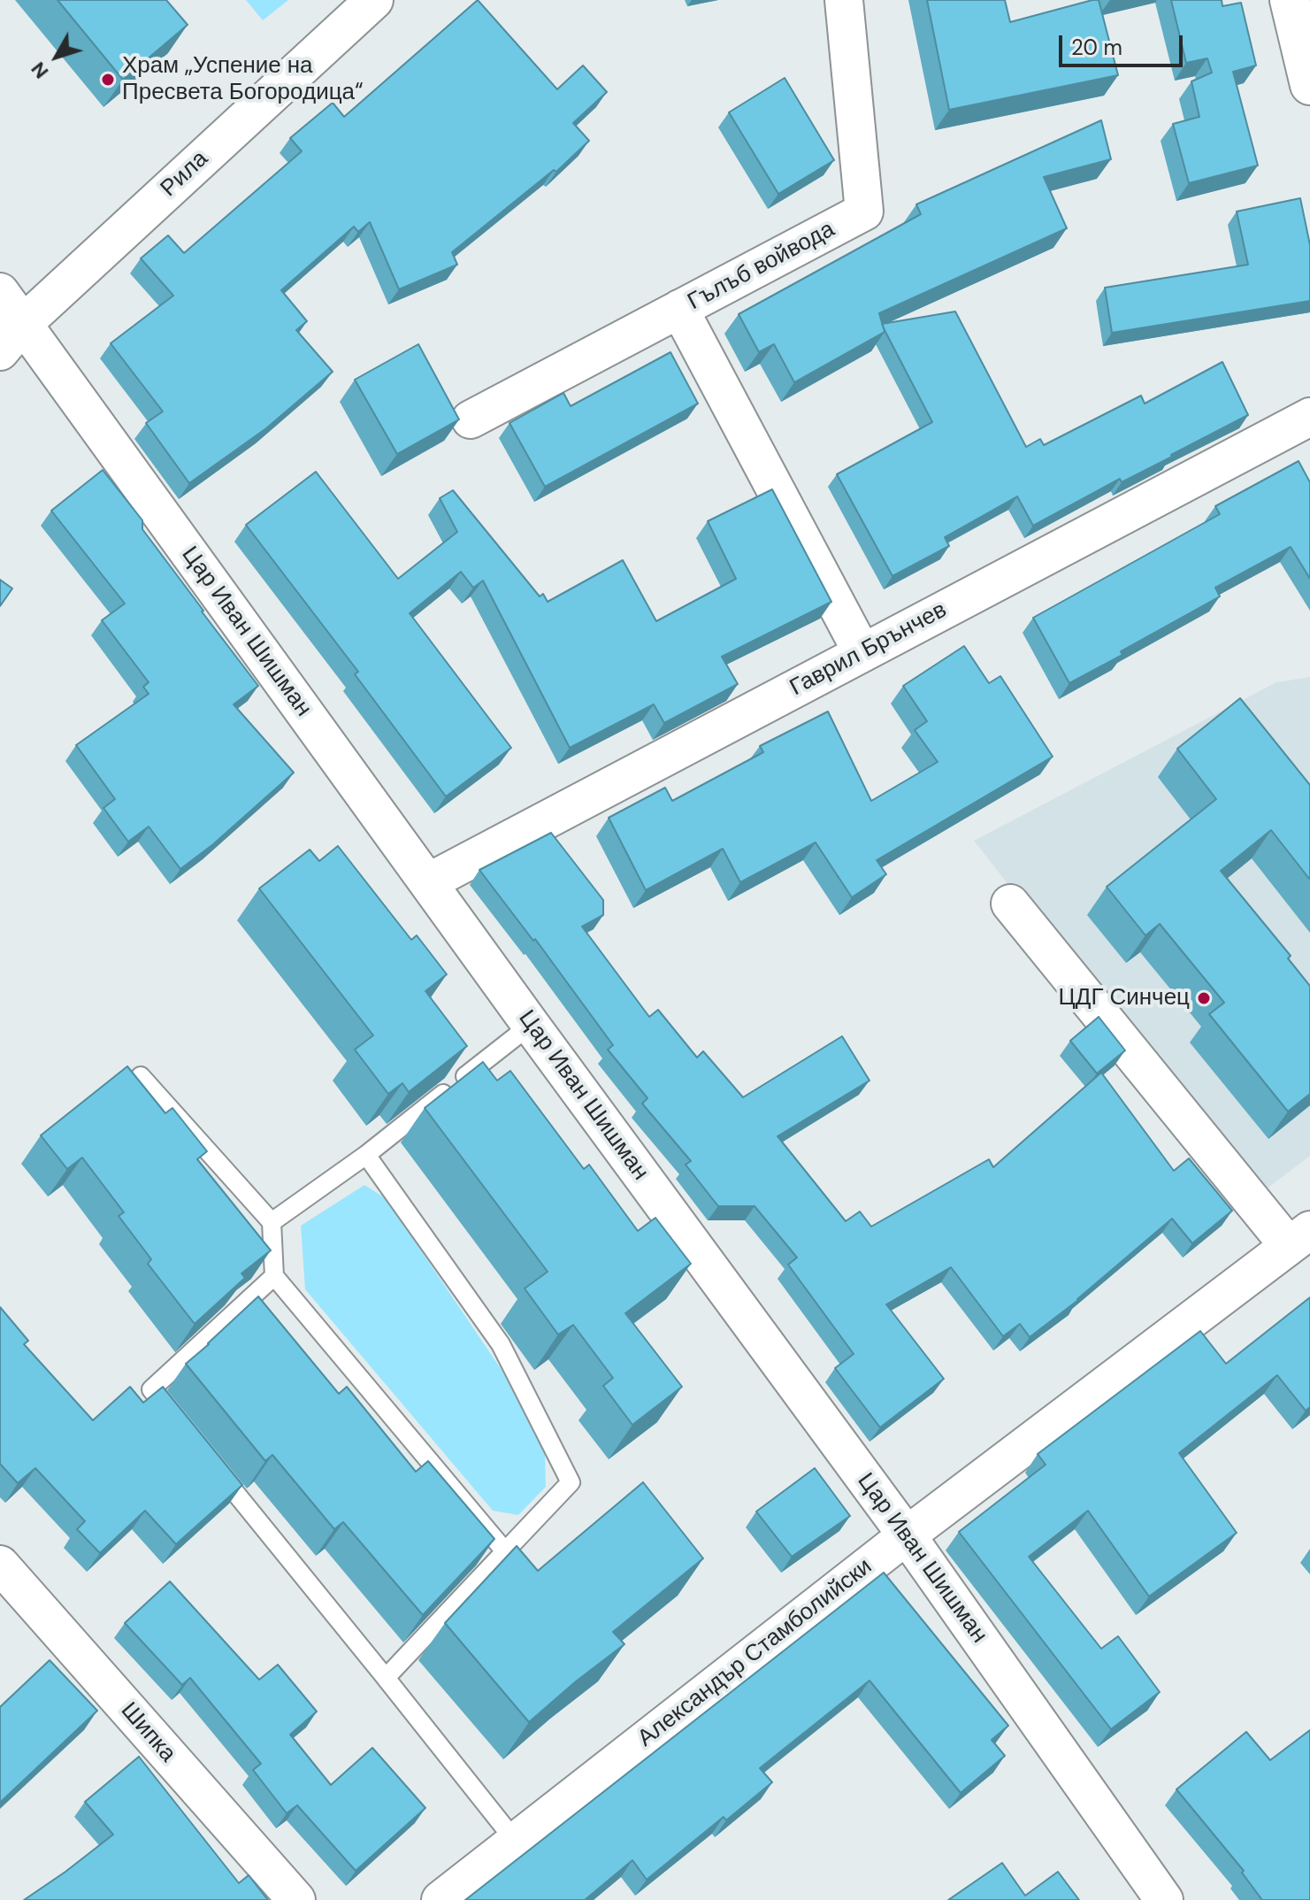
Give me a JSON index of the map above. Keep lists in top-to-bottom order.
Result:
{
  "streets": {
    "street": [
      "Рила",
      "Гълъб войвода",
      "Цар Иван Шишман",
      "Гаврил Брънчев",
      "Александър Стамболийски",
      "Шипка"
    ]
  },
  "crossings": [
    ["Рила", "Цар Иван Шишман"],
    ["Цар Иван Шишман", "Гаврил Брънчев"],
    ["Цар Иван Шишман", "Александър Стамболийски"]
  ],
  "places": ["Храм „Успение на Пресвета Богородица“", "ЦДГ Синчец"],
  "scale_bar": "20 m",
  "north": "bottom left"
}
